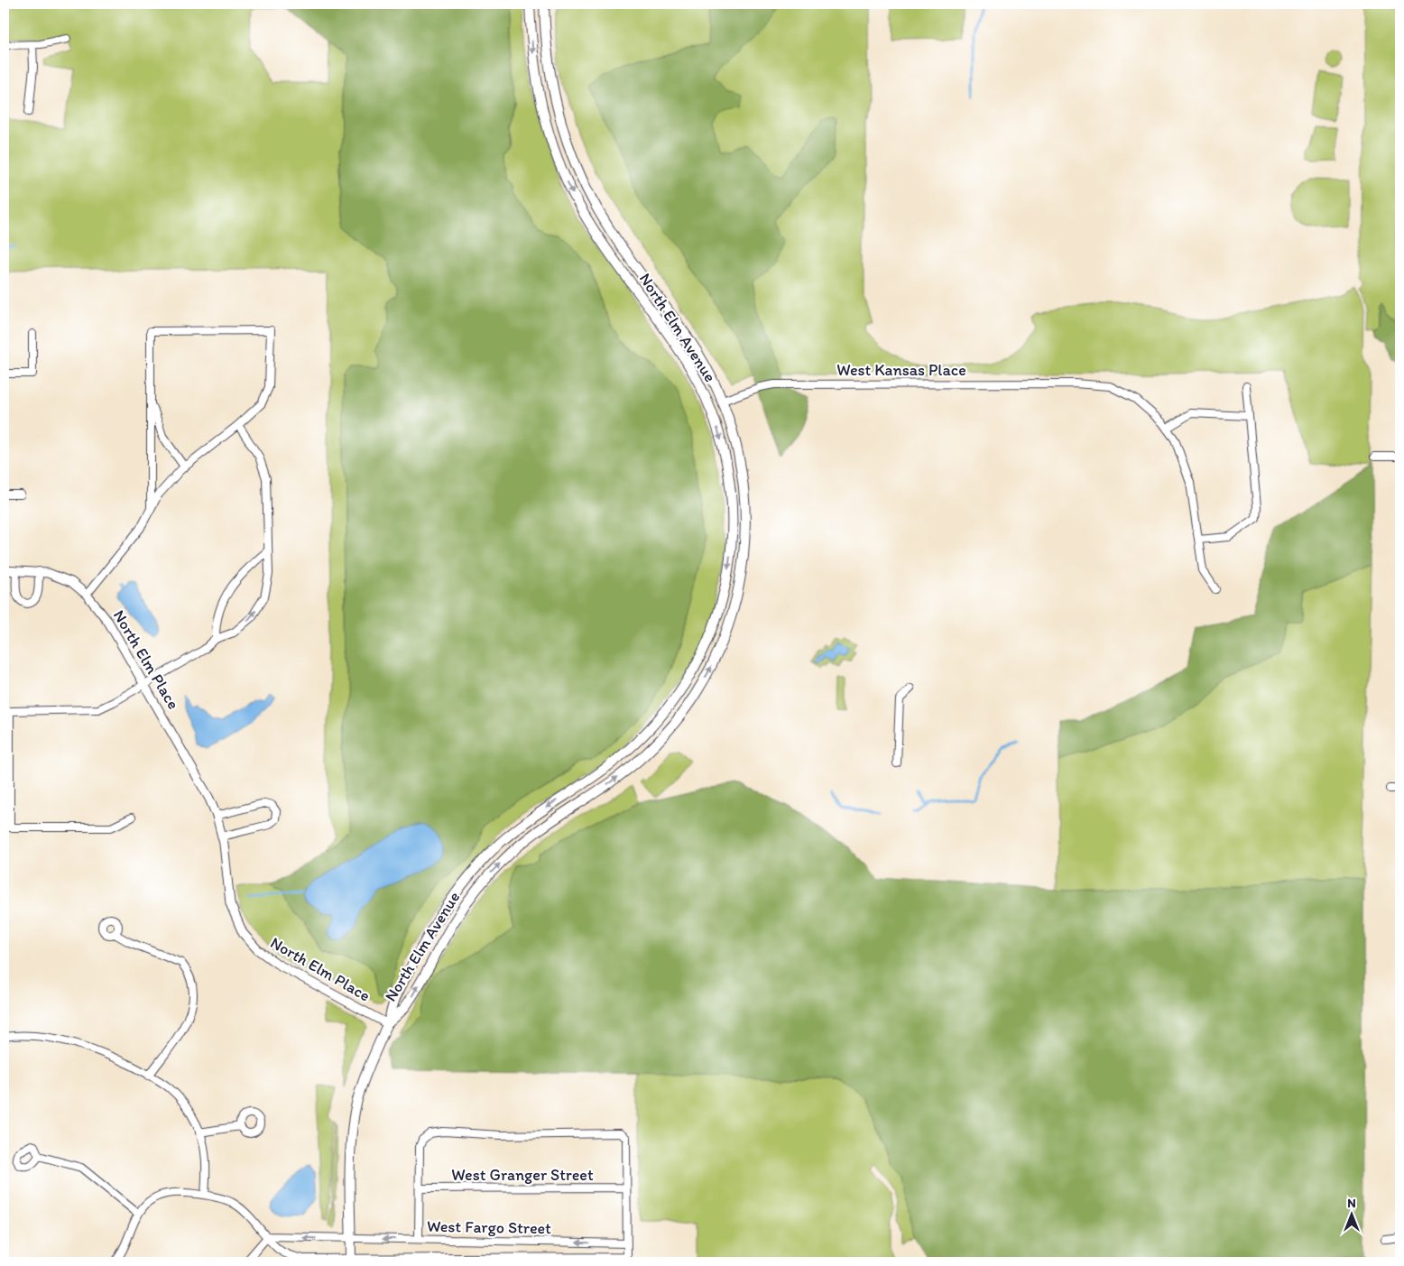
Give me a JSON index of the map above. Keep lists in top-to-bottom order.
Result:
{
  "streets": {
    "main road": ["North Elm Avenue"],
    "street": [
      "West Kansas Place",
      "North Elm Place",
      "West Granger Street",
      "West Fargo Street"
    ]
  },
  "crossings": [
    ["North Elm Avenue", "West Kansas Place"],
    ["North Elm Avenue", "North Elm Place"]
  ],
  "north": "top"
}
